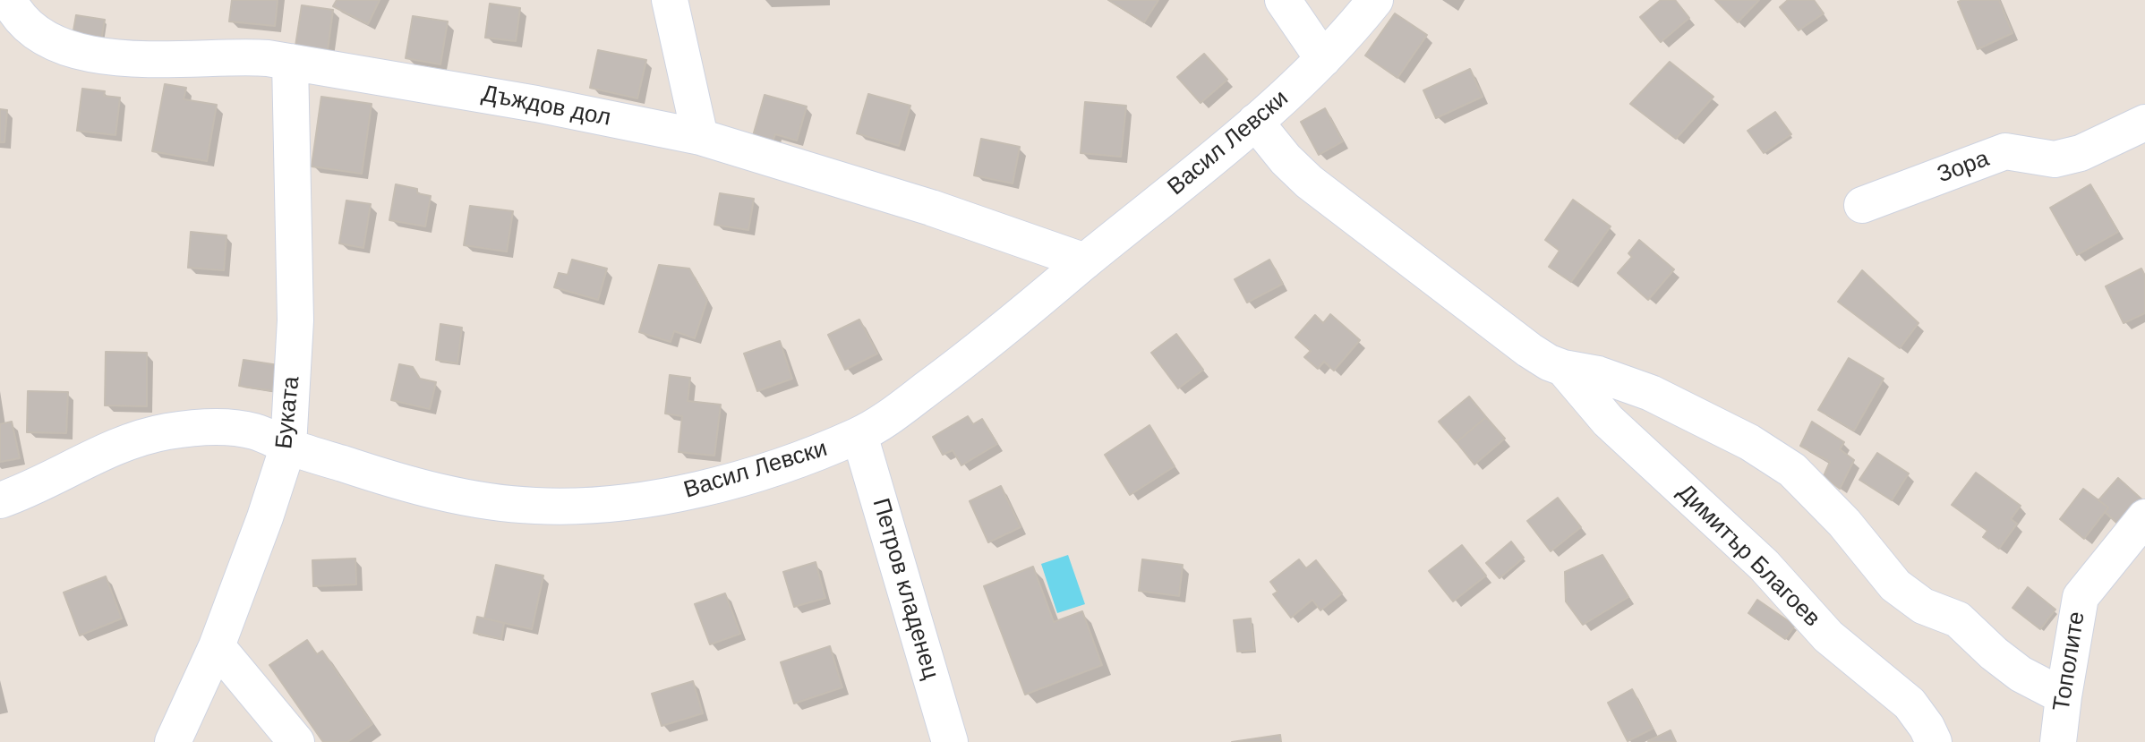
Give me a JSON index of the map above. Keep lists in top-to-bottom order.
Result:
{
  "streets": {
    "street": [
      "Дъждов дол",
      "Васил Левски",
      "Зора",
      "Буката",
      "Димитър Благоев",
      "Петров кладенец",
      "Тополите"
    ]
  },
  "crossings": [
    ["Дъждов дол", "Васил Левски"],
    ["Дъждов дол", "Буката"],
    ["Васил Левски", "Буката"],
    ["Васил Левски", "Димитър Благоев"],
    ["Васил Левски", "Петров кладенец"],
    ["Димитър Благоев", "Тополите"]
  ]
}
